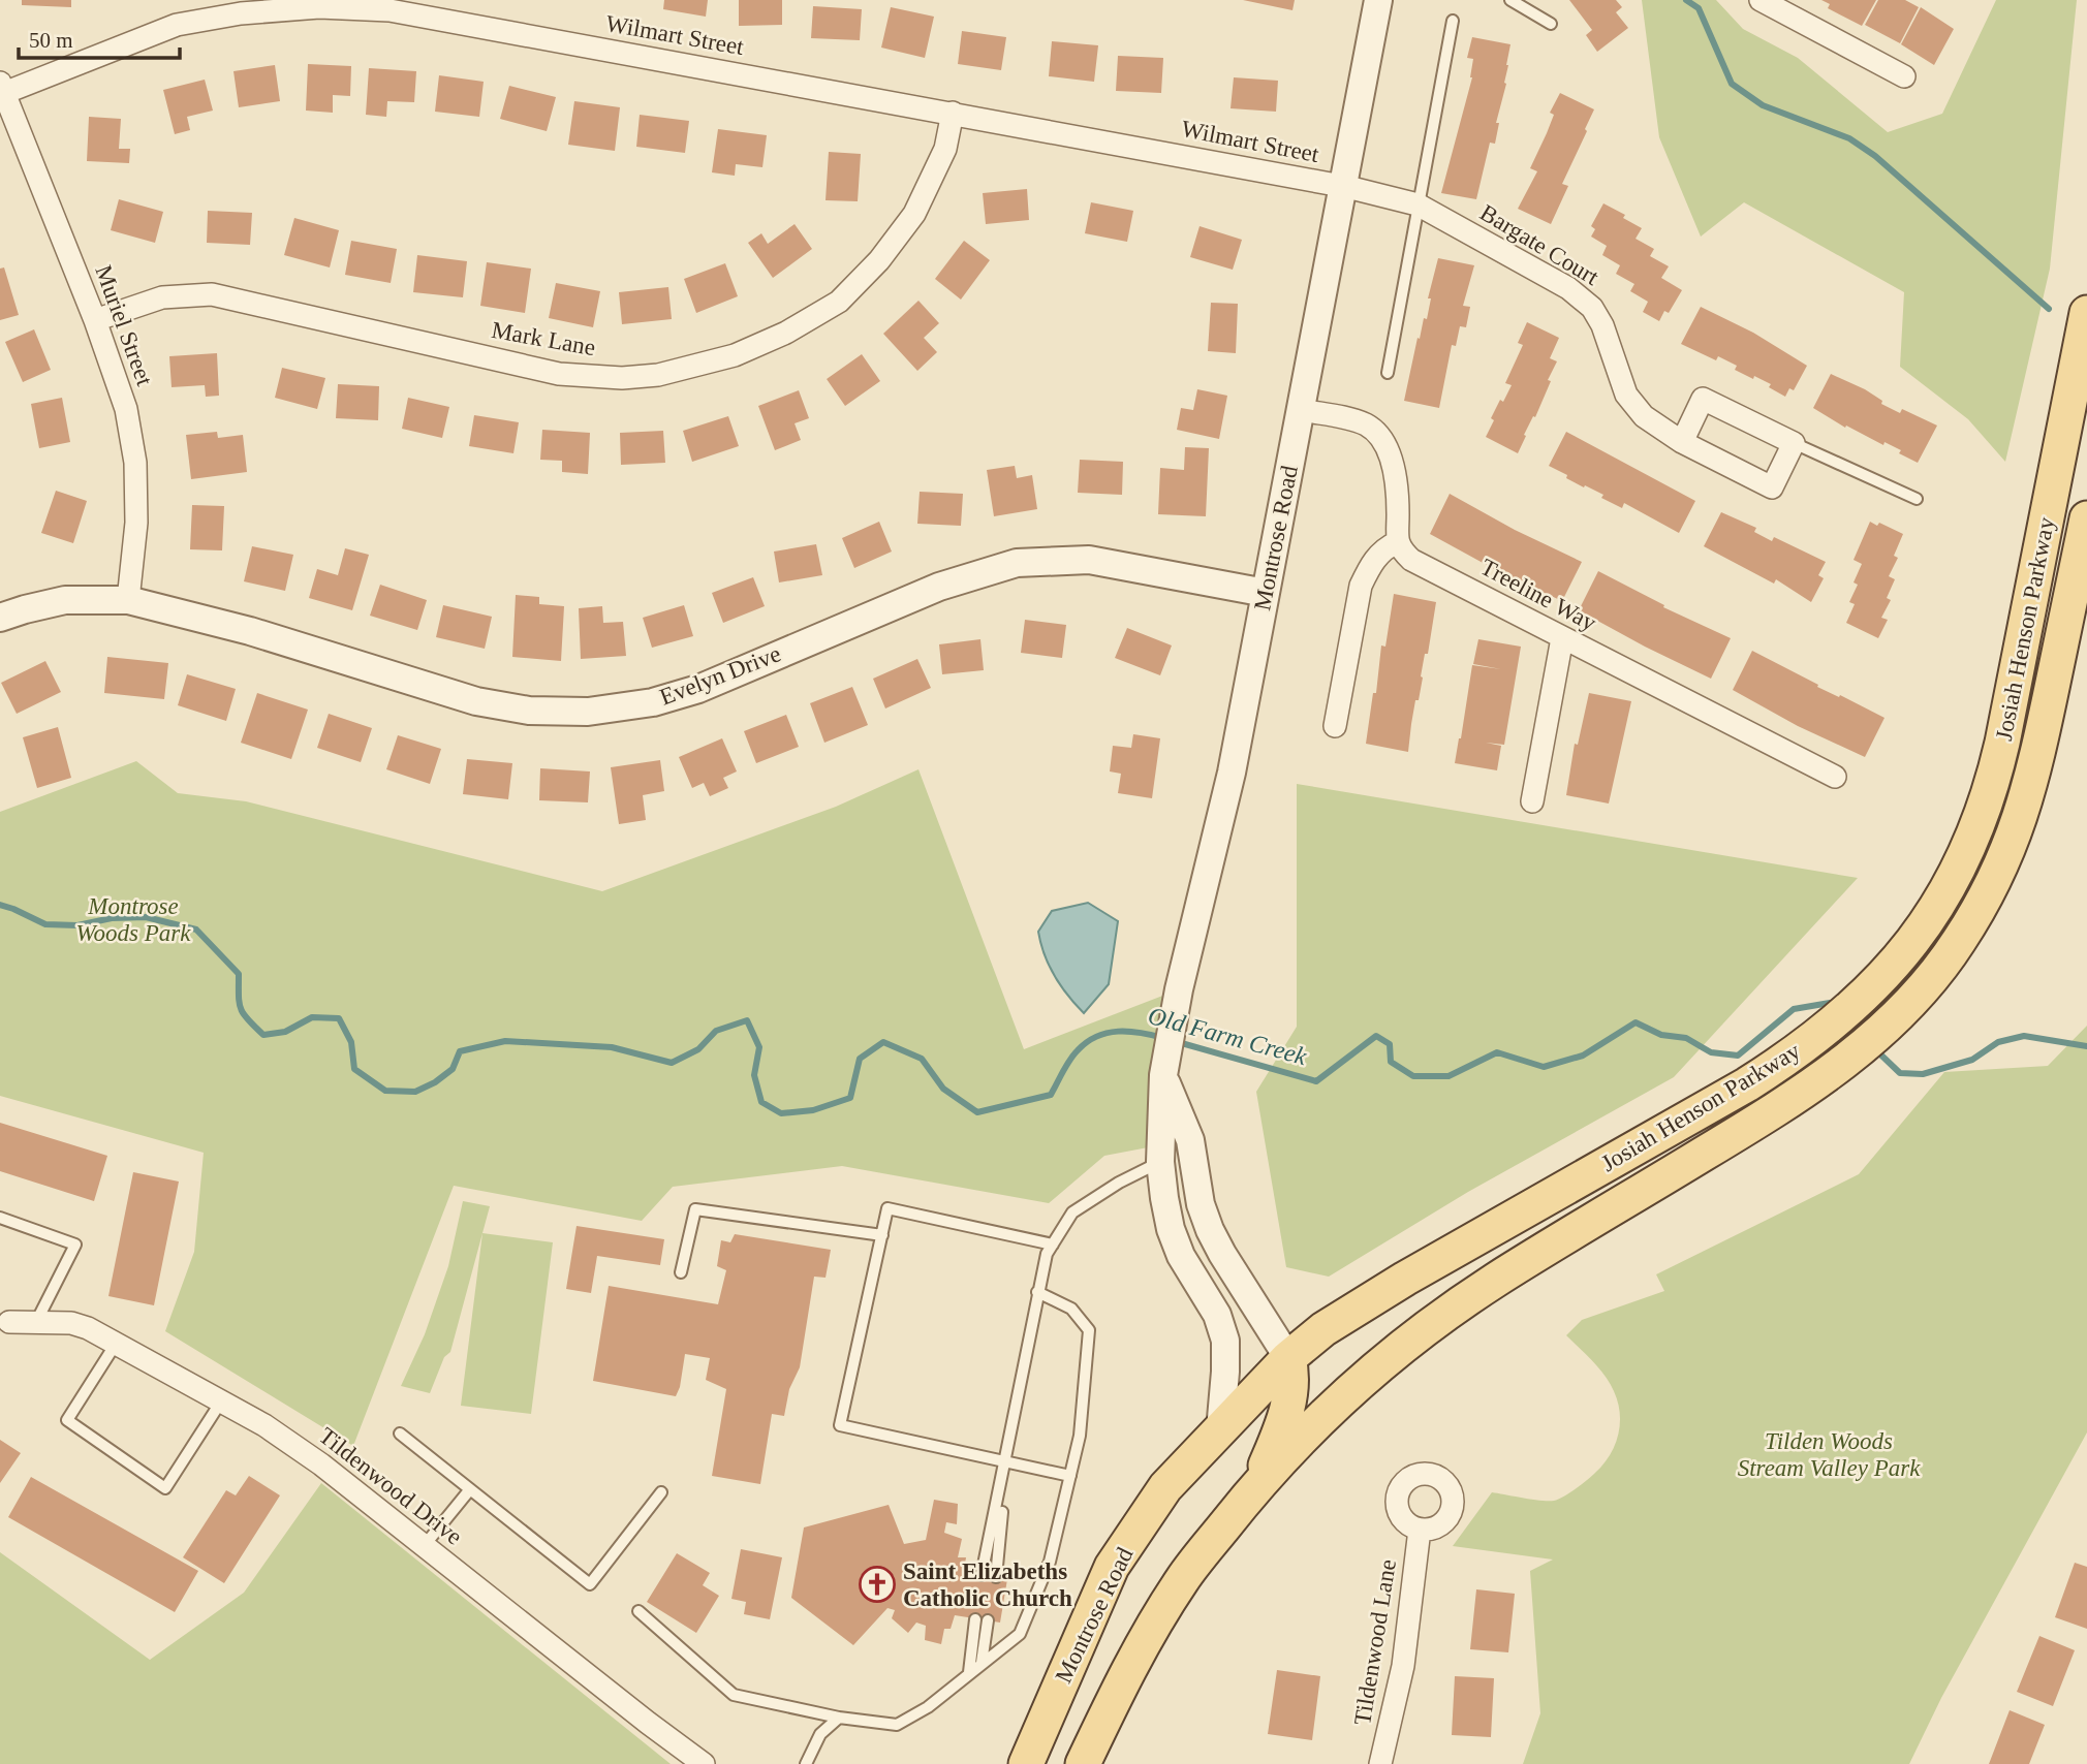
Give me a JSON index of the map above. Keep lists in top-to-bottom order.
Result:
{
  "streets": {
    "main road": ["Montrose Road", "Josiah Henson Parkway"],
    "street": [
      "Wilmart Street",
      "Bargate Court",
      "Muriel Street",
      "Mark Lane",
      "Treeline Way",
      "Evelyn Drive",
      "Tildenwood Drive",
      "Tildenwood Lane"
    ]
  },
  "crossings": [
    ["Wilmart Street", "Bargate Court"],
    ["Wilmart Street", "Muriel Street"],
    ["Wilmart Street", "Mark Lane"],
    ["Wilmart Street", "Montrose Road"],
    ["Bargate Court", "Montrose Road"],
    ["Muriel Street", "Mark Lane"],
    ["Muriel Street", "Evelyn Drive"],
    ["Montrose Road", "Josiah Henson Parkway"],
    ["Montrose Road", "Evelyn Drive"]
  ],
  "water": ["Old Farm Creek"],
  "parks": ["Montrose Woods Park", "Tilden Woods Stream Valley Park"],
  "places": {
    "church": ["Saint Elizabeths Catholic Church"]
  },
  "scale_bar": "50 m"
}
